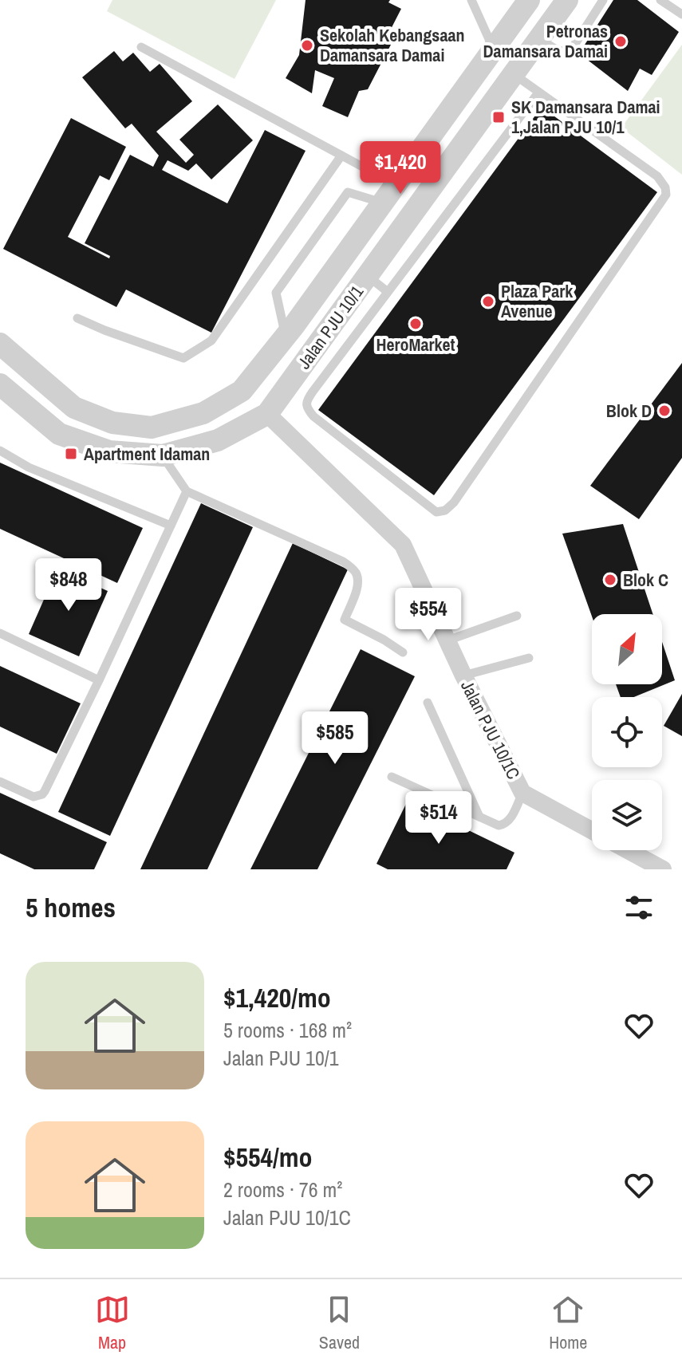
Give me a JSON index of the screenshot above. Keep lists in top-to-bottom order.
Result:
{
  "streets": {
    "street": ["Jalan PJU 10/1", "Jalan PJU 10/1C"]
  },
  "crossings": [
    ["Jalan PJU 10/1", "Jalan PJU 10/1C"]
  ],
  "places": {
    "other": [
      "Petronas Damansara Damai",
      "Sekolah Kebangsaan Damansara Damai",
      "Plaza Park Avenue",
      "HeroMarket",
      "Blok D",
      "Blok C"
    ],
    "transit": ["SK Damansara Damai 1,Jalan PJU 10/1", "Apartment Idaman"]
  },
  "north": "top right",
  "page": {
    "price": [
      "$1,420",
      "$848",
      "$554",
      "$585",
      "$514"
    ],
    "heading": "5 homes",
    "list": [
      {
        "name": "$1,420/mo",
        "note": "5 rooms · 168 m² · Jalan PJU 10/1"
      },
      {
        "name": "$554/mo",
        "note": "2 rooms · 76 m² · Jalan PJU 10/1C"
      }
    ],
    "tabs": ["Map", "Saved", "Home"]
  }
}
